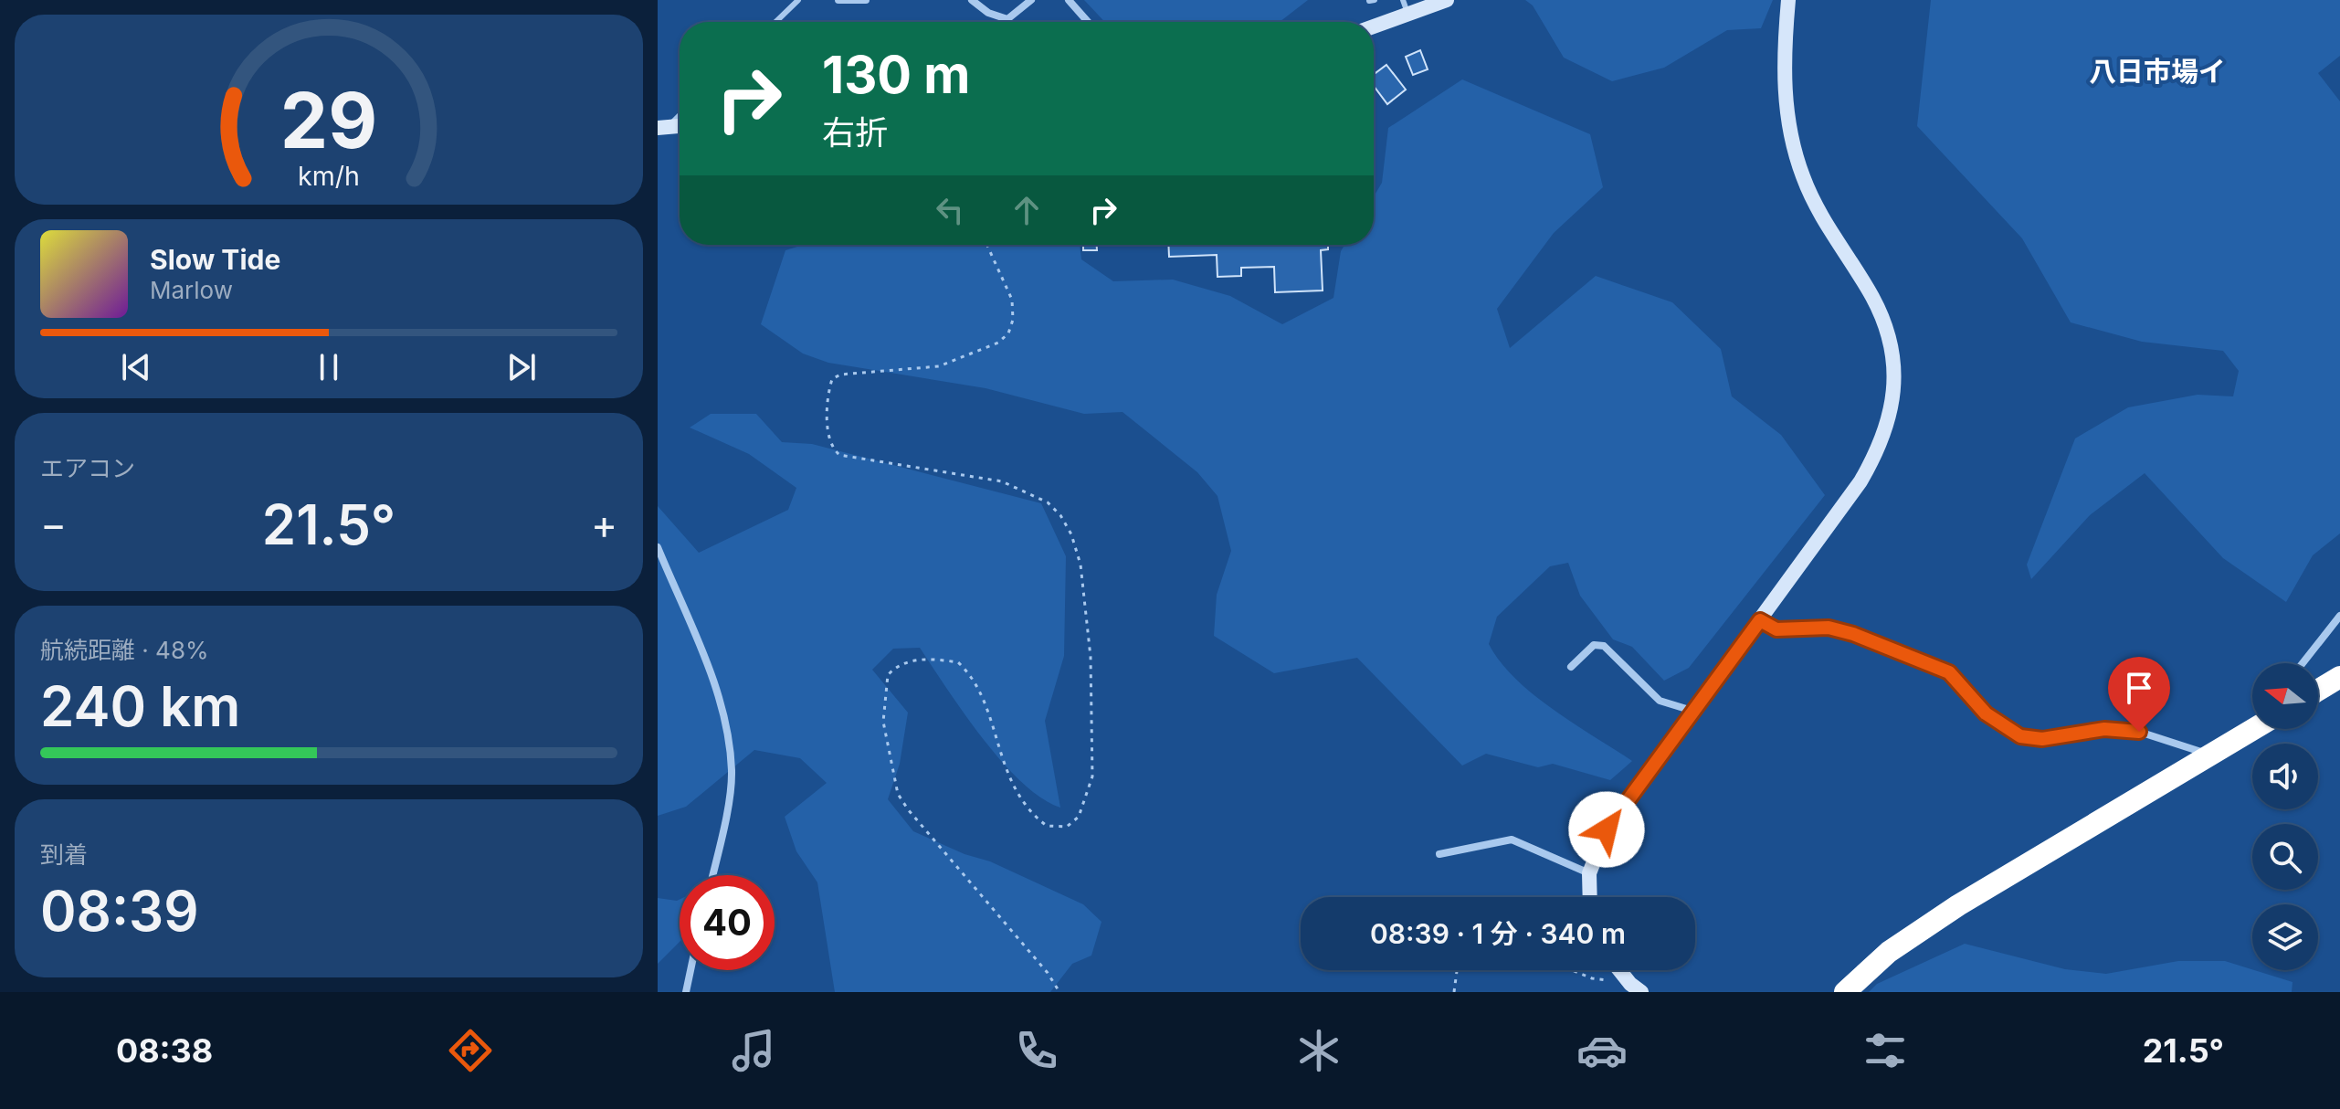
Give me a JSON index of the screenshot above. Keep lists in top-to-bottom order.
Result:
{
  "districts": ["八日市場イ"],
  "north": "left",
  "page": {
    "turn": ["130 m", "右折"],
    "song": ["Slow Tide", "Marlow"],
    "tile": [
      "エアコン",
      ["航続距離 · 48%", "240 km"],
      ["到着", "08:39"]
    ],
    "heat": ["−", "21.5°", "+"],
    "limit": "40",
    "trip": "08:39 · 1 分 · 340 m",
    "tabs": ["08:38", "21.5°"],
    "gauge": ["29", "km/h"]
  }
}
